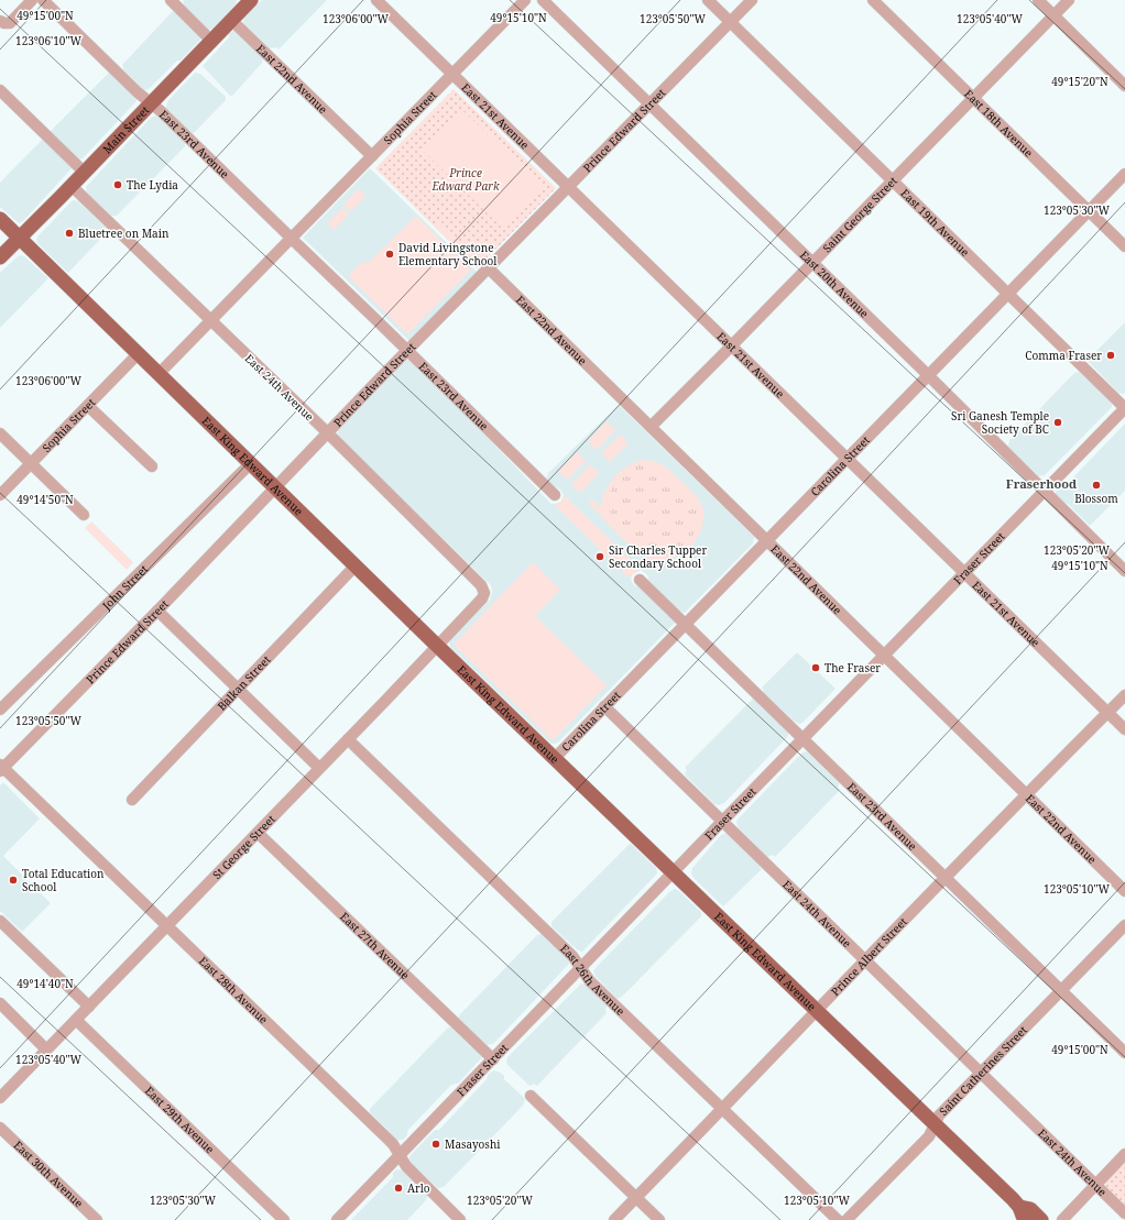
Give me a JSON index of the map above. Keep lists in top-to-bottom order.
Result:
{
  "streets": {
    "main road": ["Main Street", "East King Edward Avenue"],
    "street": [
      "East 22nd Avenue",
      "East 21st Avenue",
      "Sophia Street",
      "East 18th Avenue",
      "Prince Edward Street",
      "East 23rd Avenue",
      "Saint George Street",
      "East 19th Avenue",
      "East 20th Avenue",
      "East 24th Avenue",
      "Carolina Street",
      "Fraser Street",
      "John Street",
      "Balkan Street",
      "St George Street",
      "East 27th Avenue",
      "Prince Albert Street",
      "East 26th Avenue",
      "East 28th Avenue",
      "Saint Catherines Street",
      "East 29th Avenue",
      "East 30th Avenue"
    ]
  },
  "crossings": [
    ["East 22nd Avenue", "Sophia Street"],
    ["East 22nd Avenue", "Main Street"],
    ["East 22nd Avenue", "Prince Edward Street"],
    ["East 22nd Avenue", "Saint George Street"],
    ["East 22nd Avenue", "Carolina Street"],
    ["East 22nd Avenue", "Fraser Street"],
    ["East 22nd Avenue", "Prince Albert Street"],
    ["East 21st Avenue", "Sophia Street"],
    ["East 21st Avenue", "Prince Edward Street"],
    ["East 21st Avenue", "Saint George Street"],
    ["East 21st Avenue", "Carolina Street"],
    ["East 21st Avenue", "Fraser Street"],
    ["East 21st Avenue", "Prince Albert Street"],
    ["Sophia Street", "East 23rd Avenue"],
    ["Sophia Street", "East 24th Avenue"],
    ["Sophia Street", "East King Edward Avenue"],
    ["East 18th Avenue", "Saint George Street"],
    ["East 18th Avenue", "Carolina Street"],
    ["Main Street", "East 23rd Avenue"],
    ["Main Street", "East 24th Avenue"],
    ["Main Street", "East King Edward Avenue"],
    ["Prince Edward Street", "East 23rd Avenue"],
    ["Prince Edward Street", "East 19th Avenue"],
    ["Prince Edward Street", "East 20th Avenue"],
    ["Prince Edward Street", "East 24th Avenue"],
    ["Prince Edward Street", "East King Edward Avenue"],
    ["Prince Edward Street", "East 28th Avenue"],
    ["East 23rd Avenue", "Carolina Street"],
    ["East 23rd Avenue", "Fraser Street"],
    ["East 23rd Avenue", "Prince Albert Street"],
    ["East 23rd Avenue", "Saint Catherines Street"],
    ["Saint George Street", "East 19th Avenue"],
    ["Saint George Street", "East 20th Avenue"],
    ["East 19th Avenue", "Carolina Street"],
    ["East 19th Avenue", "Fraser Street"],
    ["East 20th Avenue", "Carolina Street"],
    ["East 20th Avenue", "Fraser Street"],
    ["East 24th Avenue", "Carolina Street"],
    ["East 24th Avenue", "Fraser Street"],
    ["East 24th Avenue", "St George Street"],
    ["East 24th Avenue", "Prince Albert Street"],
    ["East 24th Avenue", "Saint Catherines Street"],
    ["Carolina Street", "East King Edward Avenue"],
    ["East King Edward Avenue", "Fraser Street"],
    ["East King Edward Avenue", "John Street"],
    ["East King Edward Avenue", "Balkan Street"],
    ["East King Edward Avenue", "St George Street"],
    ["East King Edward Avenue", "Prince Albert Street"],
    ["East King Edward Avenue", "Saint Catherines Street"],
    ["Fraser Street", "East 27th Avenue"],
    ["Fraser Street", "East 26th Avenue"],
    ["Fraser Street", "East 28th Avenue"],
    ["St George Street", "East 27th Avenue"],
    ["St George Street", "East 26th Avenue"],
    ["St George Street", "East 28th Avenue"],
    ["St George Street", "East 29th Avenue"],
    ["Prince Albert Street", "East 26th Avenue"]
  ],
  "districts": ["Fraserhood"],
  "parks": ["Prince Edward Park"],
  "places": [
    "The Lydia",
    "Bluetree on Main",
    "David Livingstone Elementary School",
    "Comma Fraser",
    "Sri Ganesh Temple Society of BC",
    "Blossom",
    "Sir Charles Tupper Secondary School",
    "The Fraser",
    "Total Education School",
    "Masayoshi",
    "Arlo"
  ],
  "coordinates": [
    "49°15'00\"N",
    "49°15'10\"N",
    "123°06'00\"W",
    "123°05'50\"W",
    "123°05'40\"W",
    "123°06'10\"W",
    "49°15'20\"N",
    "123°05'30\"W",
    "49°14'50\"N",
    "123°05'20\"W",
    "123°05'10\"W",
    "49°14'40\"N"
  ]
}
